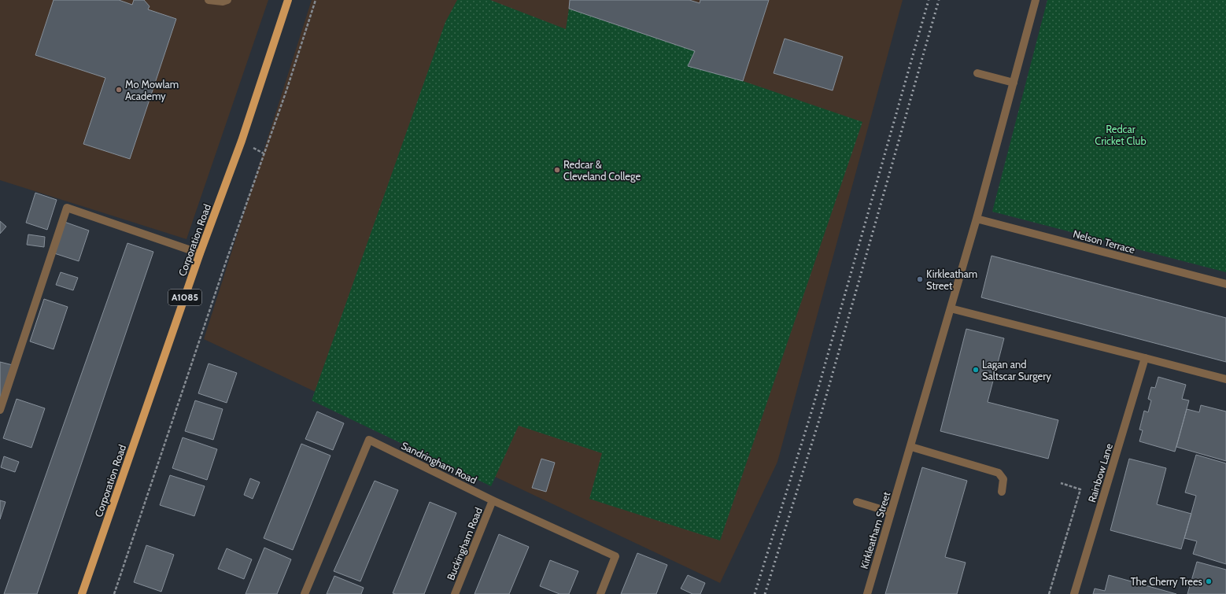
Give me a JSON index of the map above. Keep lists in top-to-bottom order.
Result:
{
  "streets": {
    "main road": ["Corporation Road", "A1085"],
    "street": [
      "Nelson Terrace",
      "Sandringham Road",
      "Rainbow Lane",
      "Kirkleatham Street",
      "Buckingham Road"
    ]
  },
  "crossings": [
    ["Nelson Terrace", "Kirkleatham Street"],
    ["Sandringham Road", "Buckingham Road"]
  ],
  "parks": ["Redcar Cricket Club"],
  "places": [
    "Mo Mowlam Academy",
    "Redcar & Cleveland College",
    "Kirkleatham Street",
    "Lagan and Saltscar Surgery",
    "The Cherry Trees"
  ]
}
